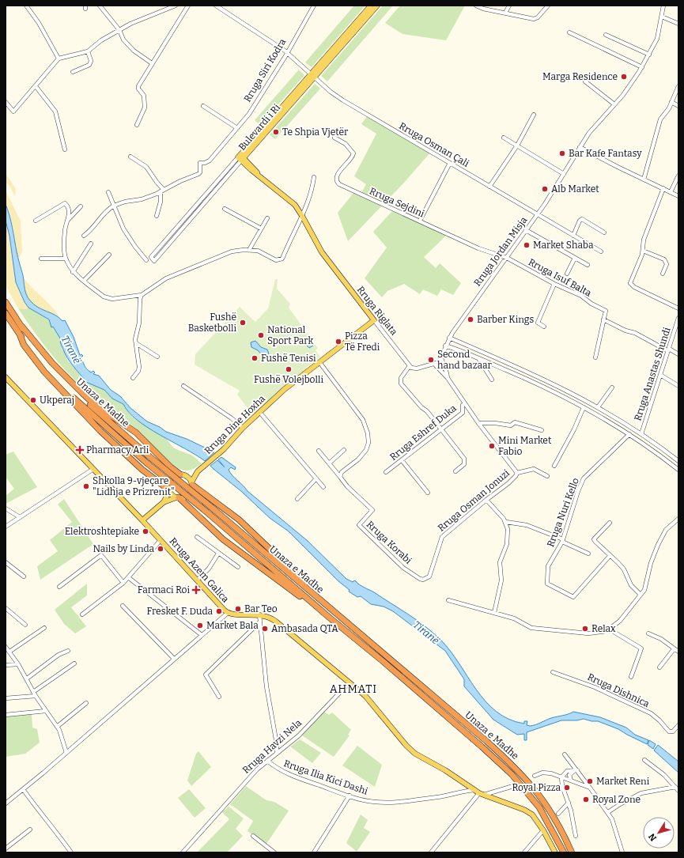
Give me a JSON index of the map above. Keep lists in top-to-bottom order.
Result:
{
  "streets": {
    "highway": ["Unaza e Madhe"],
    "main road": [
      "Bulevardi i Ri",
      "Rruga Riglata",
      "Rruga Dine Hoxha",
      "Rruga Azem Galica"
    ],
    "street": [
      "Rruga Siri Kodra",
      "Rruga Osman Çali",
      "Rruga Sejdini",
      "Rruga Jordan Misja",
      "Rruga Isuf Balta",
      "Rruga Anastas Shundi",
      "Rruga Eshref Duka",
      "Rruga Osman Jonuzi",
      "Rruga Nuri Kello",
      "Rruga Korabi",
      "Rruga Dishnica",
      "Rruga Havzi Nela",
      "Rruga Ilia Kici Dashi"
    ]
  },
  "crossings": [
    ["Rruga Siri Kodra", "Rruga Osman Çali"],
    ["Bulevardi i Ri", "Rruga Osman Çali"],
    ["Rruga Osman Çali", "Rruga Jordan Misja"],
    ["Rruga Sejdini", "Rruga Jordan Misja"],
    ["Rruga Sejdini", "Rruga Isuf Balta"],
    ["Rruga Jordan Misja", "Rruga Isuf Balta"],
    ["Rruga Riglata", "Rruga Dine Hoxha"],
    ["Rruga Dine Hoxha", "Rruga Azem Galica"],
    ["Rruga Eshref Duka", "Rruga Osman Jonuzi"],
    ["Rruga Osman Jonuzi", "Rruga Korabi"],
    ["Rruga Azem Galica", "Rruga Havzi Nela"],
    ["Rruga Azem Galica", "Rruga Ilia Kici Dashi"],
    ["Rruga Havzi Nela", "Rruga Ilia Kici Dashi"]
  ],
  "districts": ["AHMATI"],
  "water": ["Tiranë"],
  "places": {
    "other": [
      "Marga Residence",
      "Te Shpia Vjetër",
      "Bar Kafe Fantasy",
      "Alb Market",
      "Market Shaba",
      "Barber Kings",
      "Fushë Basketbolli",
      "National Sport Park",
      "Pizza Të Fredi",
      "Fushë Tenisi",
      "Second hand bazaar",
      "Fushë Volejbolli",
      "Ukperaj",
      "Mini Market Fabio",
      "Shkolla 9-vjeçare \"Lidhja e Prizrenit\"",
      "Elektroshtepiake",
      "Nails by Linda",
      "Bar Teo",
      "Fresket F. Duda",
      "Market Bala",
      "Ambasada QTA",
      "Relax",
      "Market Reni",
      "Royal Pizza",
      "Royal Zone"
    ],
    "health": ["Pharmacy Arli", "Farmaci Roi"]
  },
  "north": "bottom left"
}
